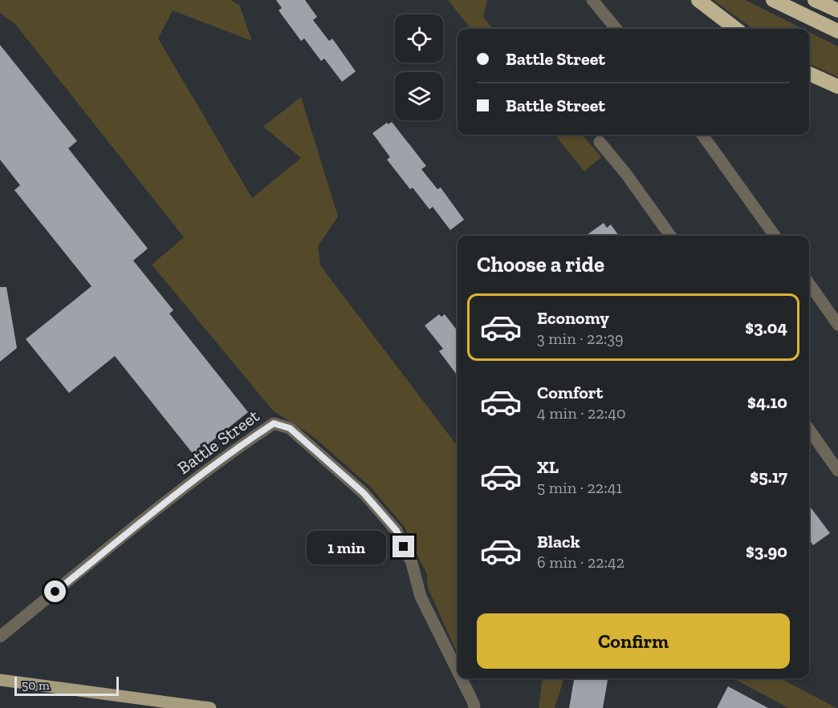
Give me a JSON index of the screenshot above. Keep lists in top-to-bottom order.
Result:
{
  "streets": {
    "street": ["Battle Street"]
  },
  "scale_bar": "50 m",
  "page": {
    "banner": ["Battle Street", "Battle Street"],
    "heading": "Choose a ride",
    "list": [
      {
        "name": "Economy",
        "note": "3 min · 22:39",
        "value": "$3.04"
      },
      {
        "name": "Comfort",
        "note": "4 min · 22:40",
        "value": "$4.10"
      },
      {
        "name": "XL",
        "note": "5 min · 22:41",
        "value": "$5.17"
      },
      {
        "name": "Black",
        "note": "6 min · 22:42",
        "value": "$3.90"
      }
    ],
    "bubble": "1 min",
    "buttons": "Confirm",
    "scale": "50 m"
  }
}
